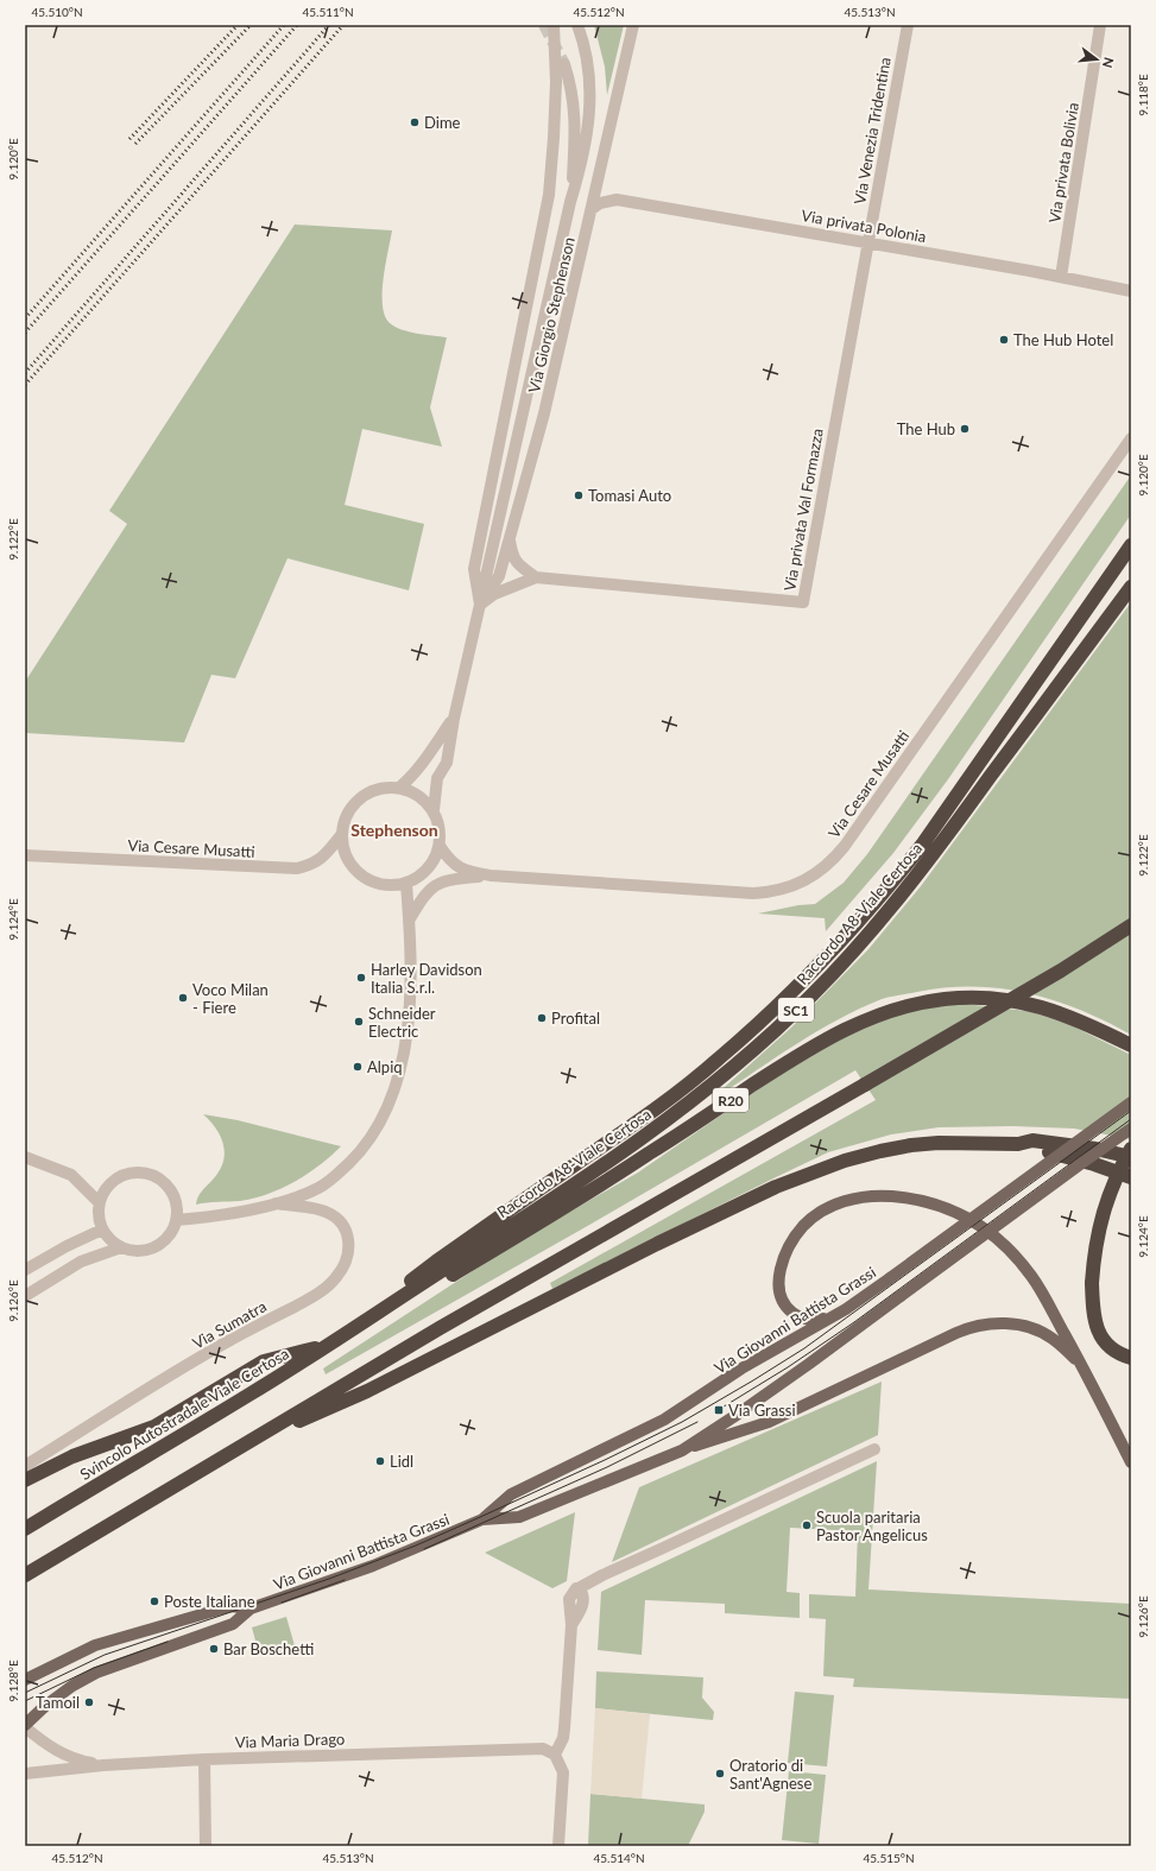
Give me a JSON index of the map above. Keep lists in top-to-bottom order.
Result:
{
  "streets": {
    "highway": [
      "Raccordo A8-Viale Certosa",
      "SC1",
      "R20",
      "Svincolo Autostradale Viale Certosa"
    ],
    "main road": ["Via Giovanni Battista Grassi"],
    "street": [
      "Via Venezia Tridentina",
      "Via privata Bolivia",
      "Via privata Polonia",
      "Via Giorgio Stephenson",
      "Via privata Val Formazza",
      "Via Cesare Musatti",
      "Via Sumatra",
      "Via Maria Drago"
    ]
  },
  "crossings": [
    ["Via Venezia Tridentina", "Via privata Polonia"],
    ["Via Venezia Tridentina", "Via privata Val Formazza"],
    ["Via privata Bolivia", "Via privata Polonia"],
    ["Via privata Polonia", "Via Giorgio Stephenson"],
    ["Via privata Polonia", "Via privata Val Formazza"],
    ["Via Giorgio Stephenson", "Via privata Val Formazza"],
    ["Via Giorgio Stephenson", "Via Cesare Musatti"],
    ["Raccordo A8-Viale Certosa", "R20"],
    ["Raccordo A8-Viale Certosa", "Svincolo Autostradale Viale Certosa"],
    ["R20", "Svincolo Autostradale Viale Certosa"]
  ],
  "districts": ["Stephenson"],
  "places": {
    "other": [
      "Dime",
      "The Hub Hotel",
      "The Hub",
      "Tomasi Auto",
      "Harley Davidson Italia S.r.l.",
      "Voco Milan - Fiere",
      "Profital",
      "Schneider Electric",
      "Alpiq",
      "Lidl",
      "Scuola paritaria Pastor Angelicus",
      "Poste Italiane",
      "Bar Boschetti",
      "Tamoil",
      "Oratorio di Sant'Agnese"
    ],
    "transit": ["Via Grassi"]
  },
  "north": "right",
  "coordinates": [
    "45.510°N",
    "45.511°N",
    "45.512°N",
    "45.513°N",
    "9.118°E",
    "9.120°E",
    "9.122°E",
    "9.124°E",
    "9.126°E",
    "9.128°E",
    "45.514°N",
    "45.515°N"
  ]
}
